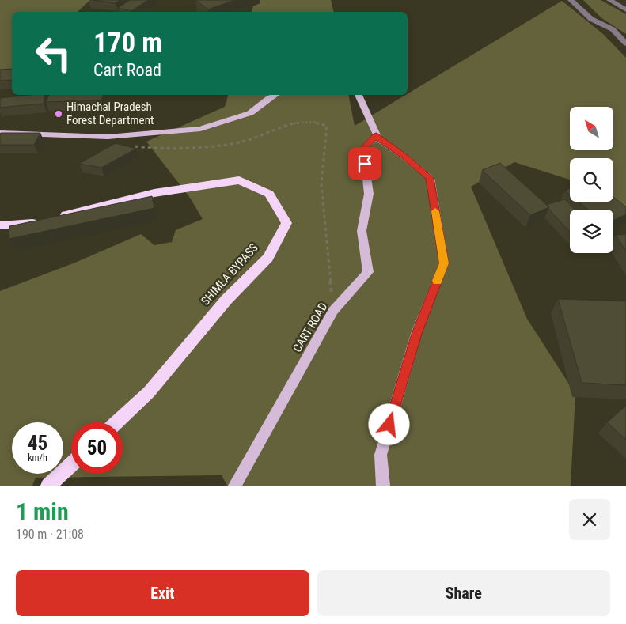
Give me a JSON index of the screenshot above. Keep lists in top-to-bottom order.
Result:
{
  "streets": {
    "highway": ["SHIMLA BYPASS"],
    "main road": ["CART ROAD"]
  },
  "places": ["Himachal Pradesh Forest Department"],
  "north": "top left",
  "page": {
    "turn": ["170 m", "Cart Road"],
    "speed": "45 km/h",
    "limit": "50",
    "heading": ["1 min", "190 m · 21:08"],
    "buttons": ["Exit", "Share"]
  }
}
